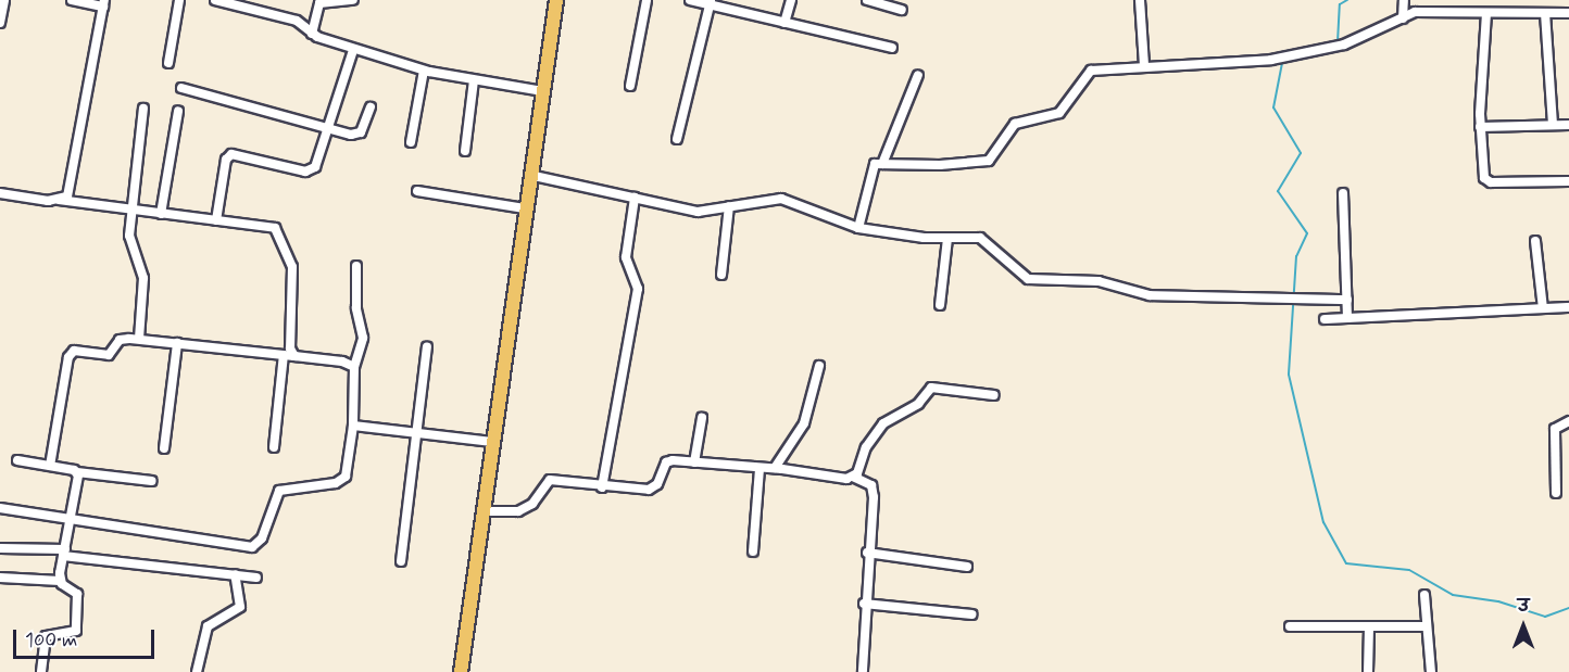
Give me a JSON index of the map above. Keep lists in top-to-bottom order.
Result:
{
  "scale_bar": "100 m",
  "north": "top"
}
